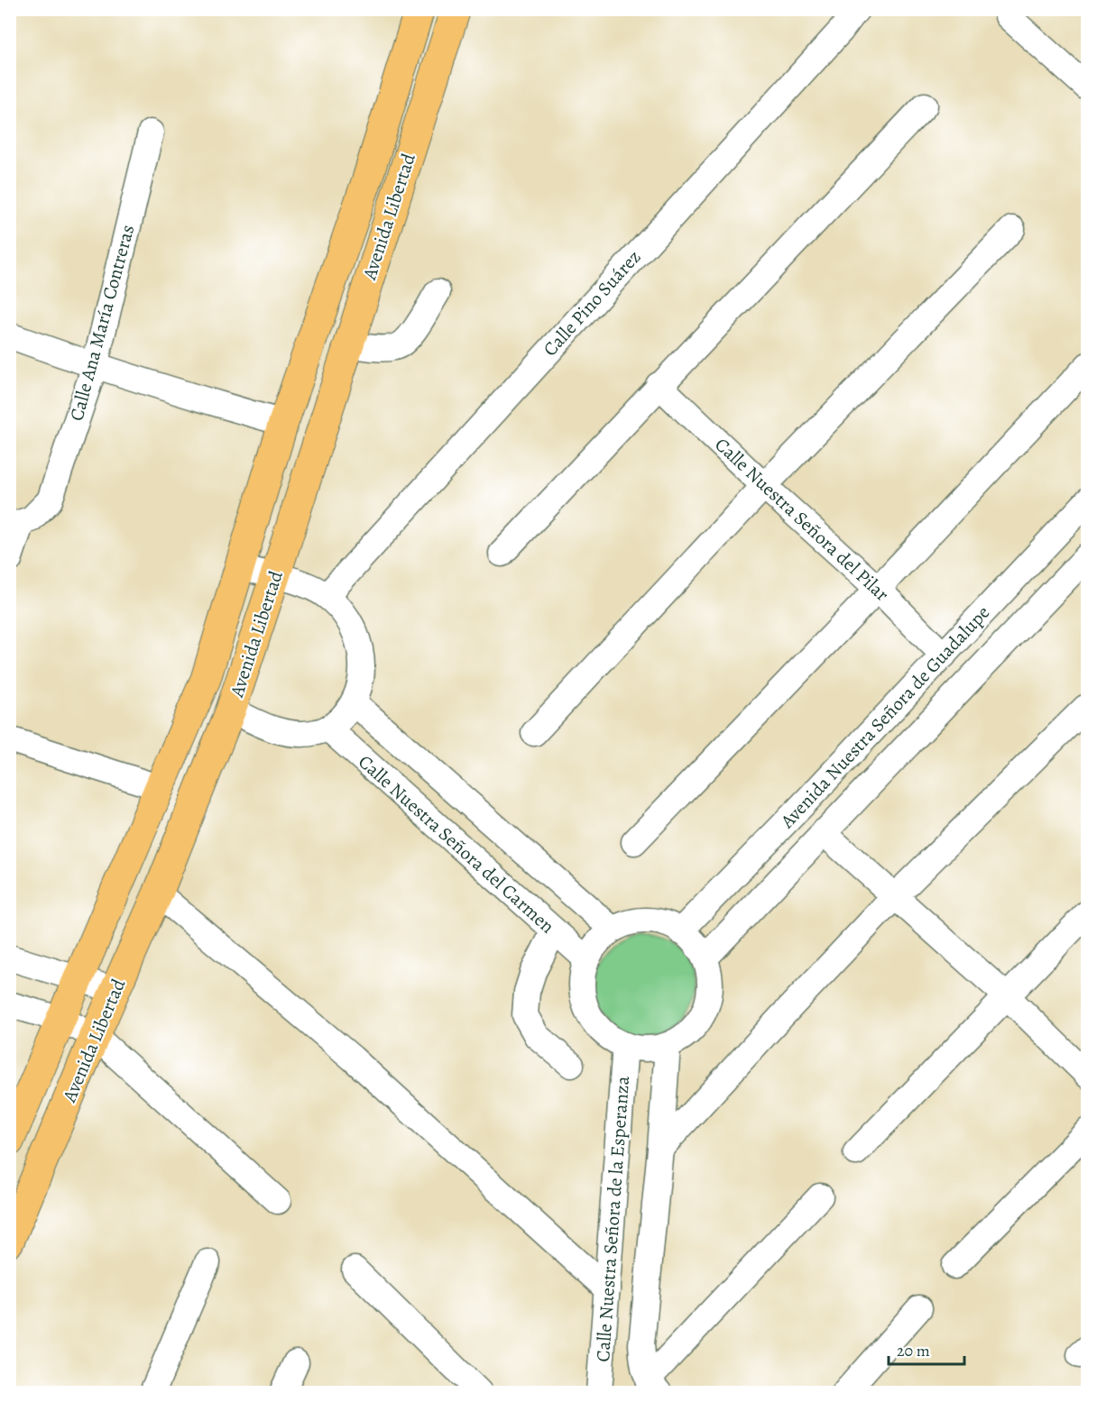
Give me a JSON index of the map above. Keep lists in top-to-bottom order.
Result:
{
  "streets": {
    "main road": ["Avenida Libertad"],
    "street": [
      "Calle Pino Suárez",
      "Calle Ana María Contreras",
      "Calle Nuestra Señora del Pilar",
      "Avenida Nuestra Señora de Guadalupe",
      "Calle Nuestra Señora del Carmen",
      "Calle Nuestra Señora de la Esperanza"
    ]
  },
  "crossings": [
    ["Avenida Libertad", "Calle Pino Suárez"],
    ["Avenida Libertad", "Calle Nuestra Señora del Carmen"],
    ["Calle Pino Suárez", "Calle Nuestra Señora del Carmen"],
    ["Calle Nuestra Señora del Pilar", "Avenida Nuestra Señora de Guadalupe"],
    ["Avenida Nuestra Señora de Guadalupe", "Calle Nuestra Señora del Carmen"],
    ["Avenida Nuestra Señora de Guadalupe", "Calle Nuestra Señora de la Esperanza"],
    ["Calle Nuestra Señora del Carmen", "Calle Nuestra Señora de la Esperanza"]
  ],
  "scale_bar": "20 m"
}
